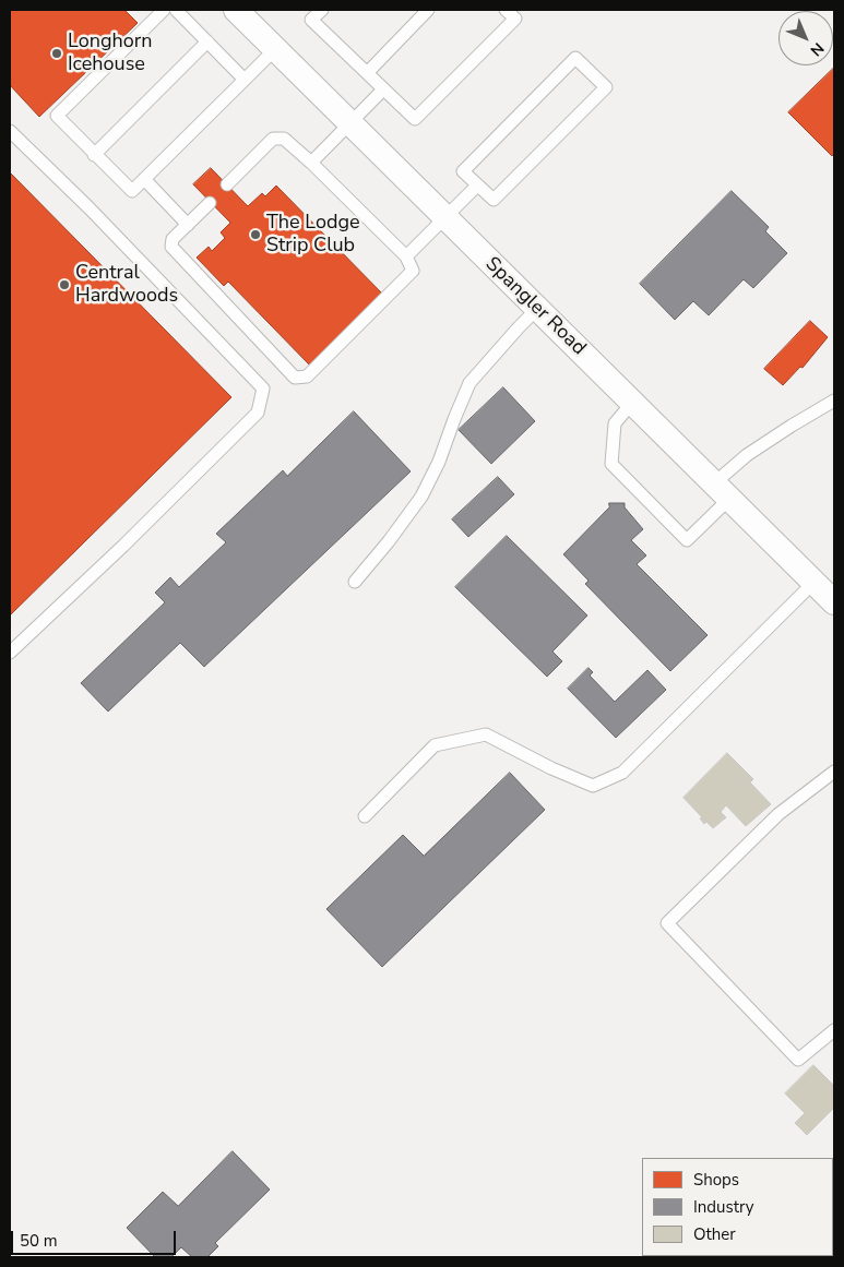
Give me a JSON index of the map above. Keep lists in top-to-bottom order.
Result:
{
  "streets": {
    "street": ["Spangler Road"]
  },
  "places": ["Longhorn Icehouse", "The Lodge Strip Club", "Central Hardwoods"],
  "legend": ["Shops", "Industry", "Other"],
  "scale_bar": "50 m",
  "north": "bottom right"
}
